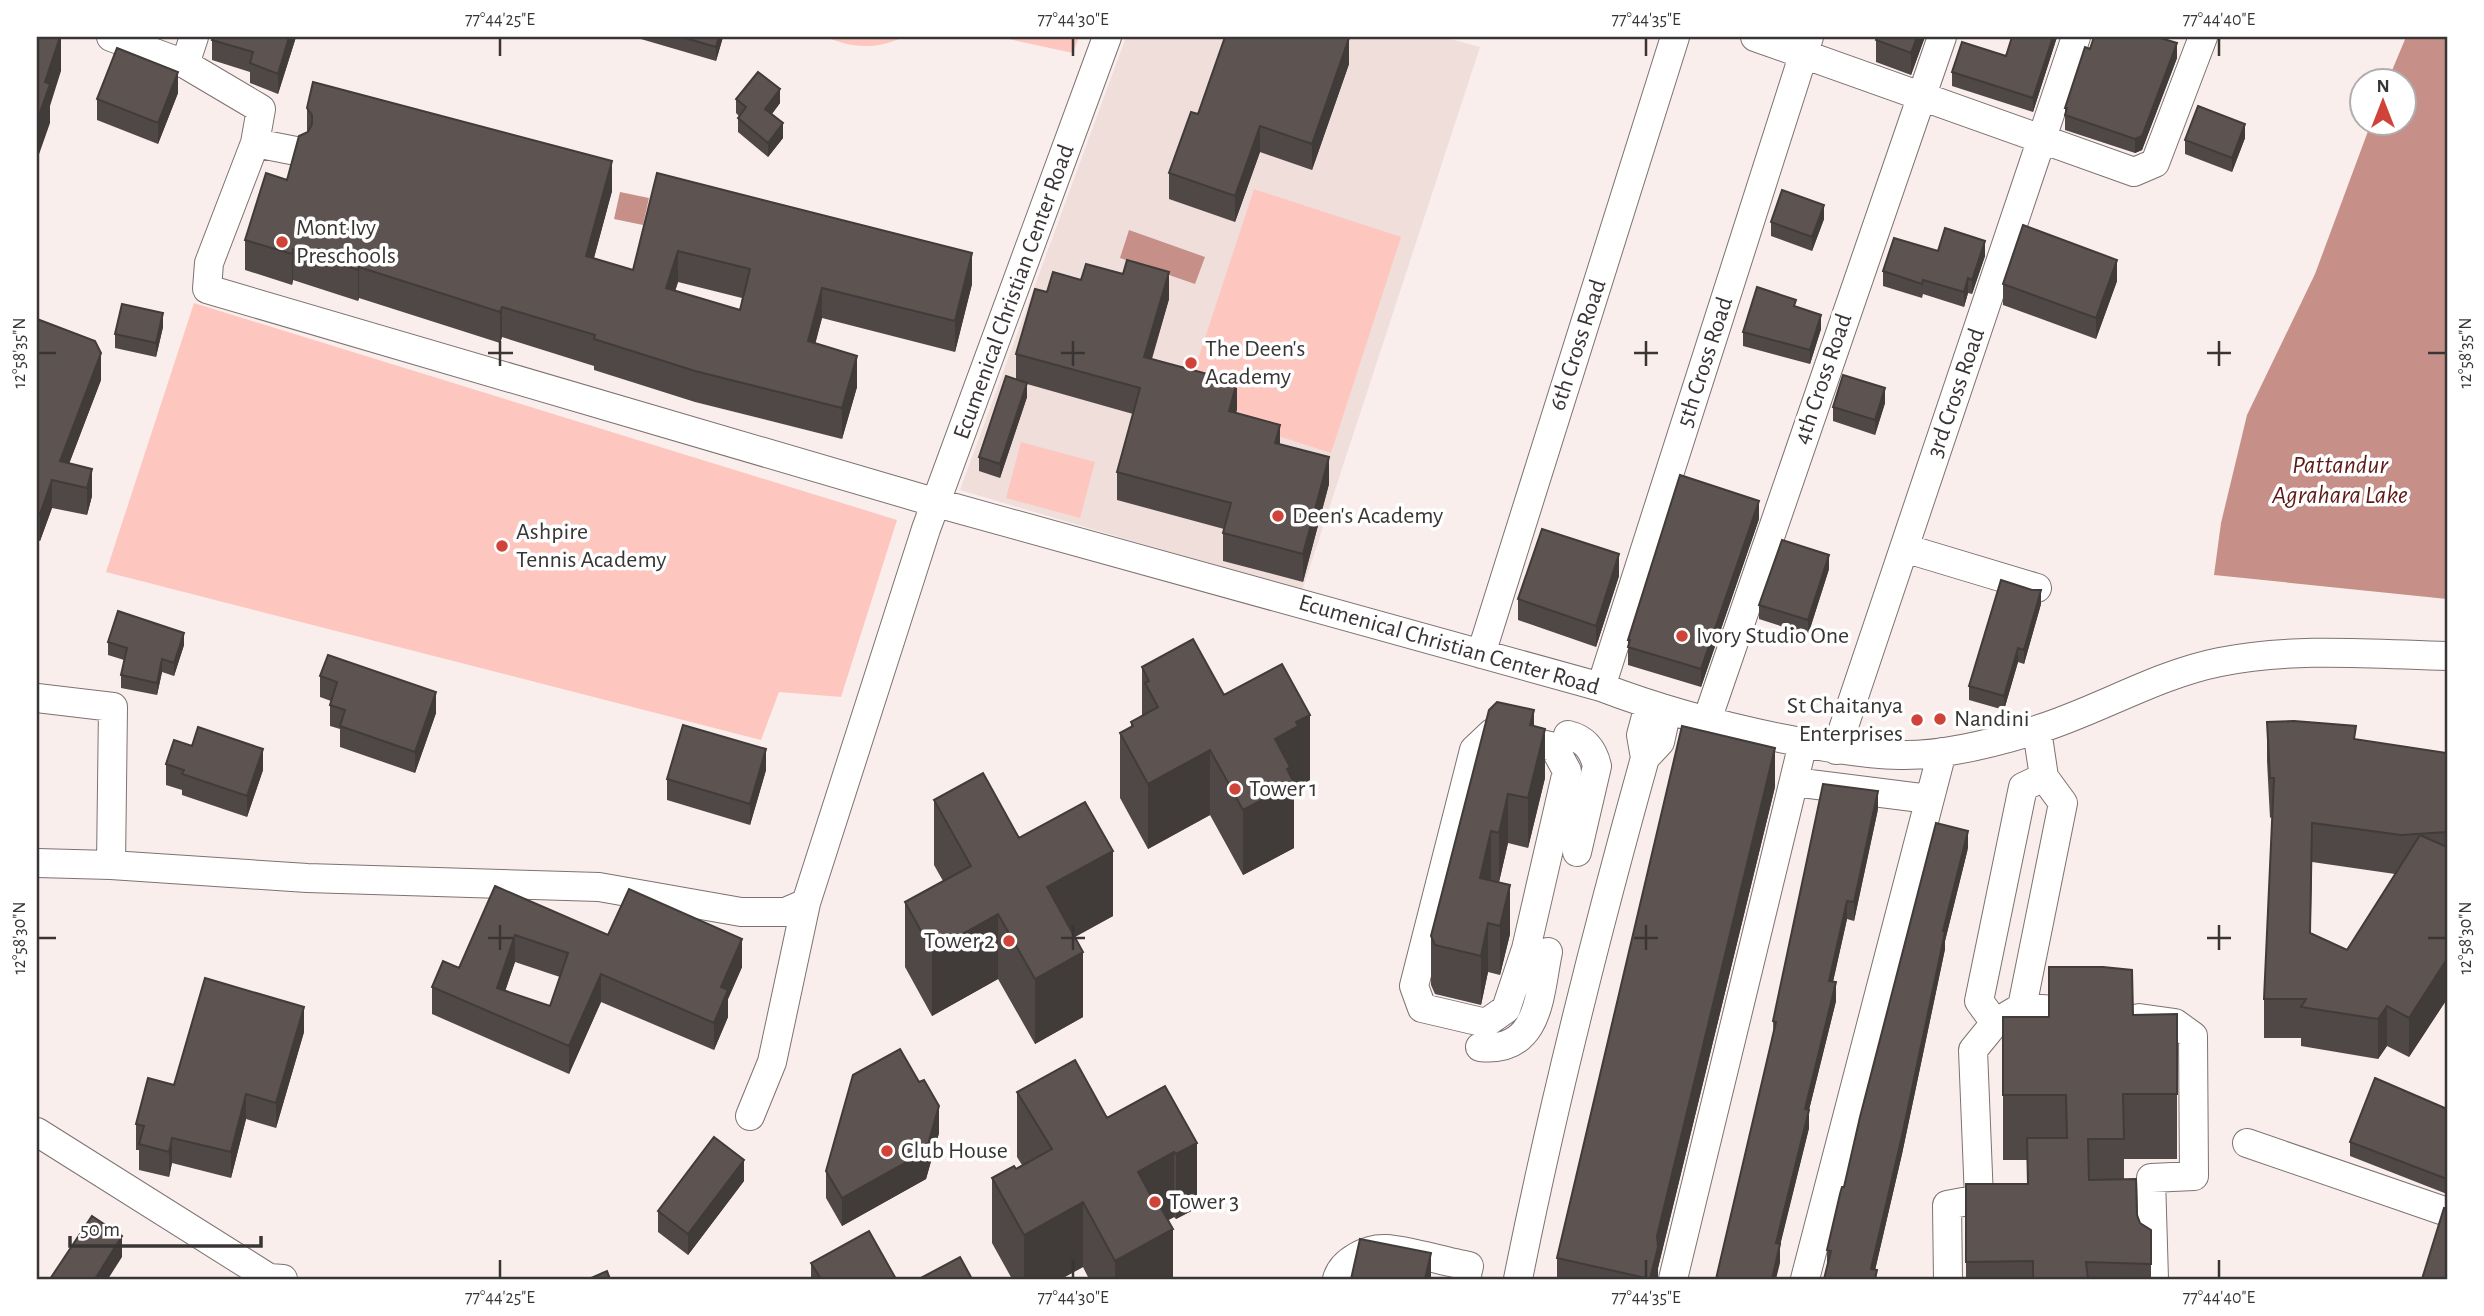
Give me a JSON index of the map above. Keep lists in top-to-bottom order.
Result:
{
  "streets": {
    "street": [
      "Ecumenical Christian Center Road",
      "6th Cross Road",
      "5th Cross Road",
      "4th Cross Road",
      "3rd Cross Road"
    ]
  },
  "crossings": [
    ["Ecumenical Christian Center Road", "6th Cross Road"],
    ["Ecumenical Christian Center Road", "5th Cross Road"],
    ["Ecumenical Christian Center Road", "4th Cross Road"],
    ["Ecumenical Christian Center Road", "3rd Cross Road"]
  ],
  "water": ["Pattandur Agrahara Lake"],
  "places": [
    "Mont Ivy Preschools",
    "The Deen's Academy",
    "Deen's Academy",
    "Ashpire Tennis Academy",
    "Ivory Studio One",
    "Nandini",
    "St Chaitanya Enterprises",
    "Tower 1",
    "Tower 2",
    "Club House",
    "Tower 3"
  ],
  "scale_bar": "50 m",
  "north": "top",
  "coordinates": [
    "77°44'25\"E",
    "77°44'30\"E",
    "77°44'35\"E",
    "77°44'40\"E",
    "12°58'35\"N",
    "12°58'30\"N"
  ]
}
